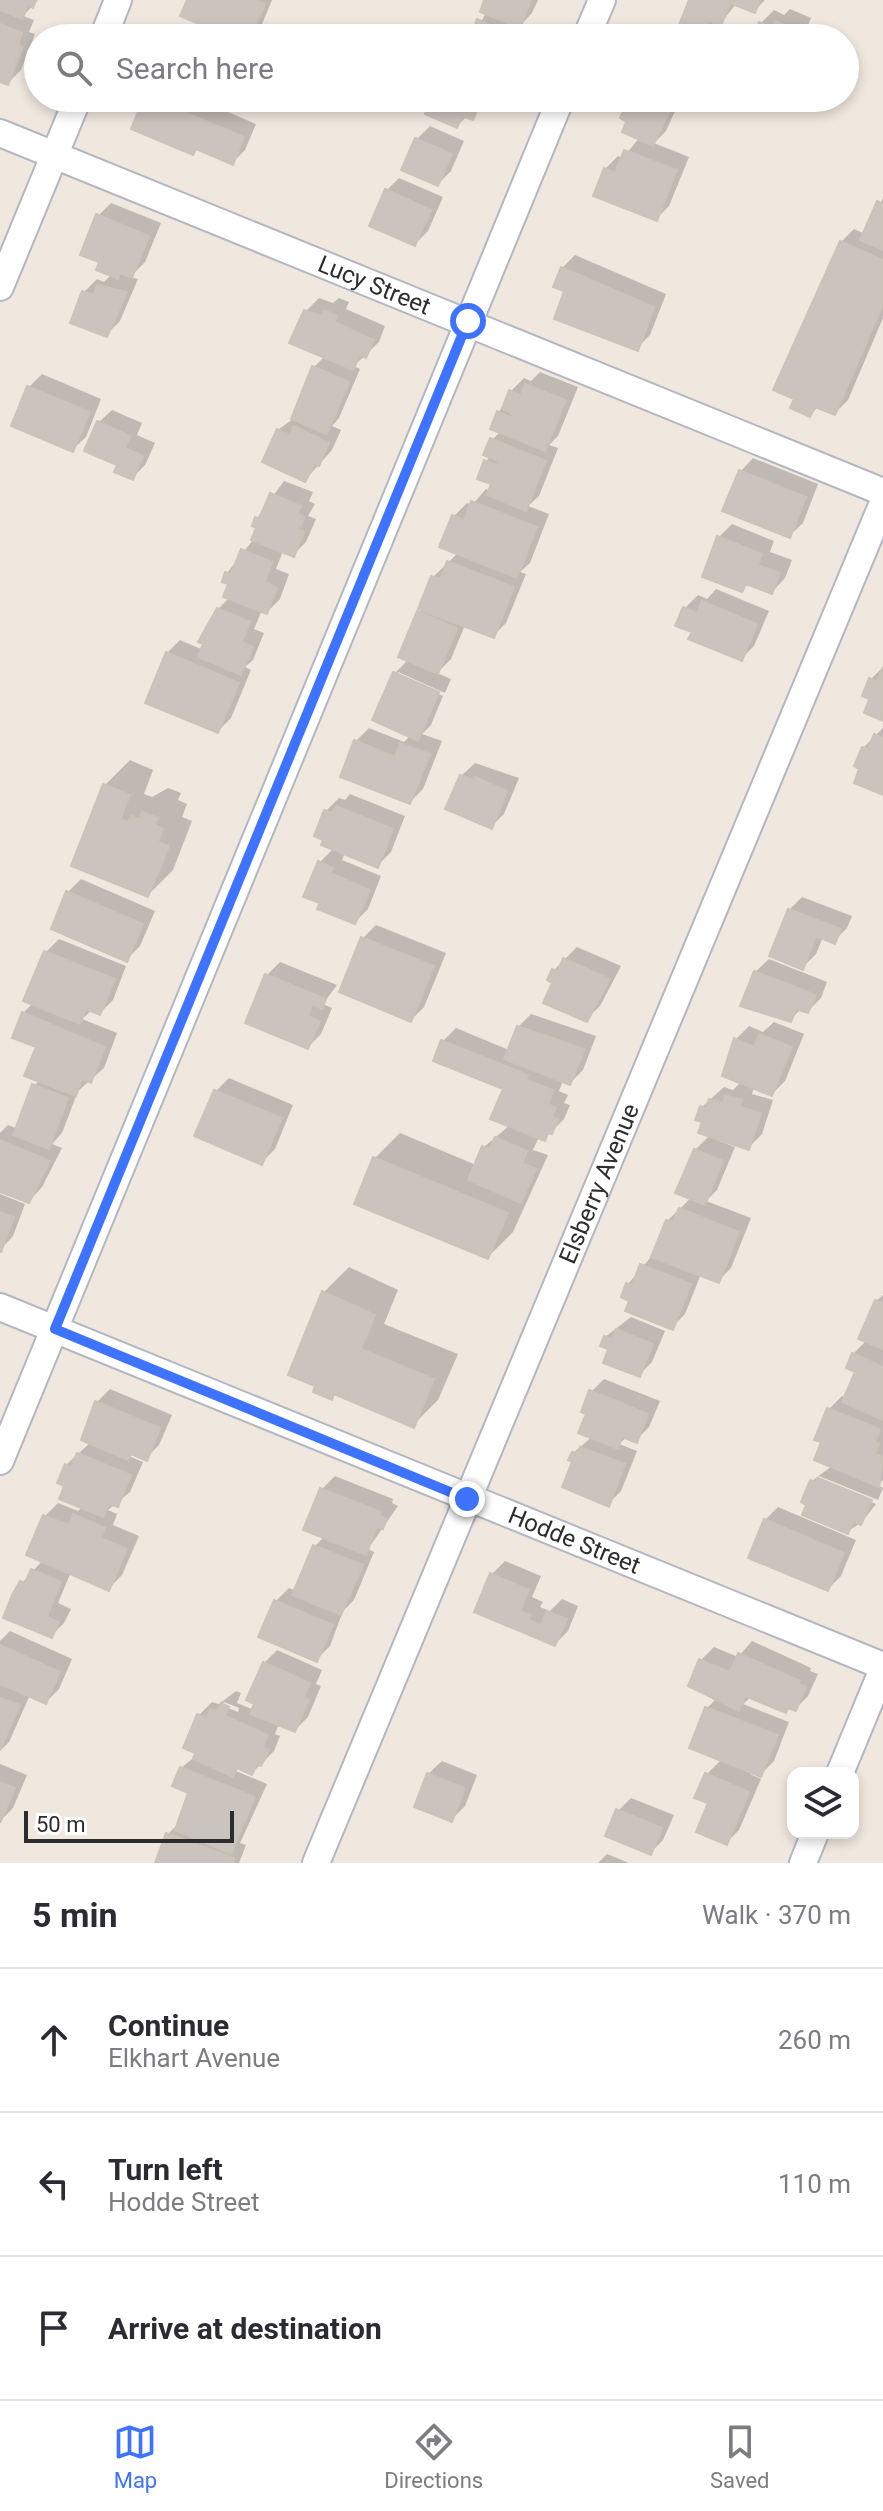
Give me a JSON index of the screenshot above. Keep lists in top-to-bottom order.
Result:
{
  "streets": {
    "street": ["Lucy Street", "Elsberry Avenue", "Hodde Street"]
  },
  "crossings": [
    ["Elsberry Avenue", "Hodde Street"]
  ],
  "scale_bar": "50 m",
  "page": {
    "search": "Search here",
    "scale": "50 m",
    "heading": ["5 min", "Walk · 370 m"],
    "list": [
      ["Continue", "Elkhart Avenue", "260 m"],
      ["Turn left", "Hodde Street", "110 m"],
      "Arrive at destination"
    ],
    "nav": ["Map", "Directions", "Saved"]
  }
}
